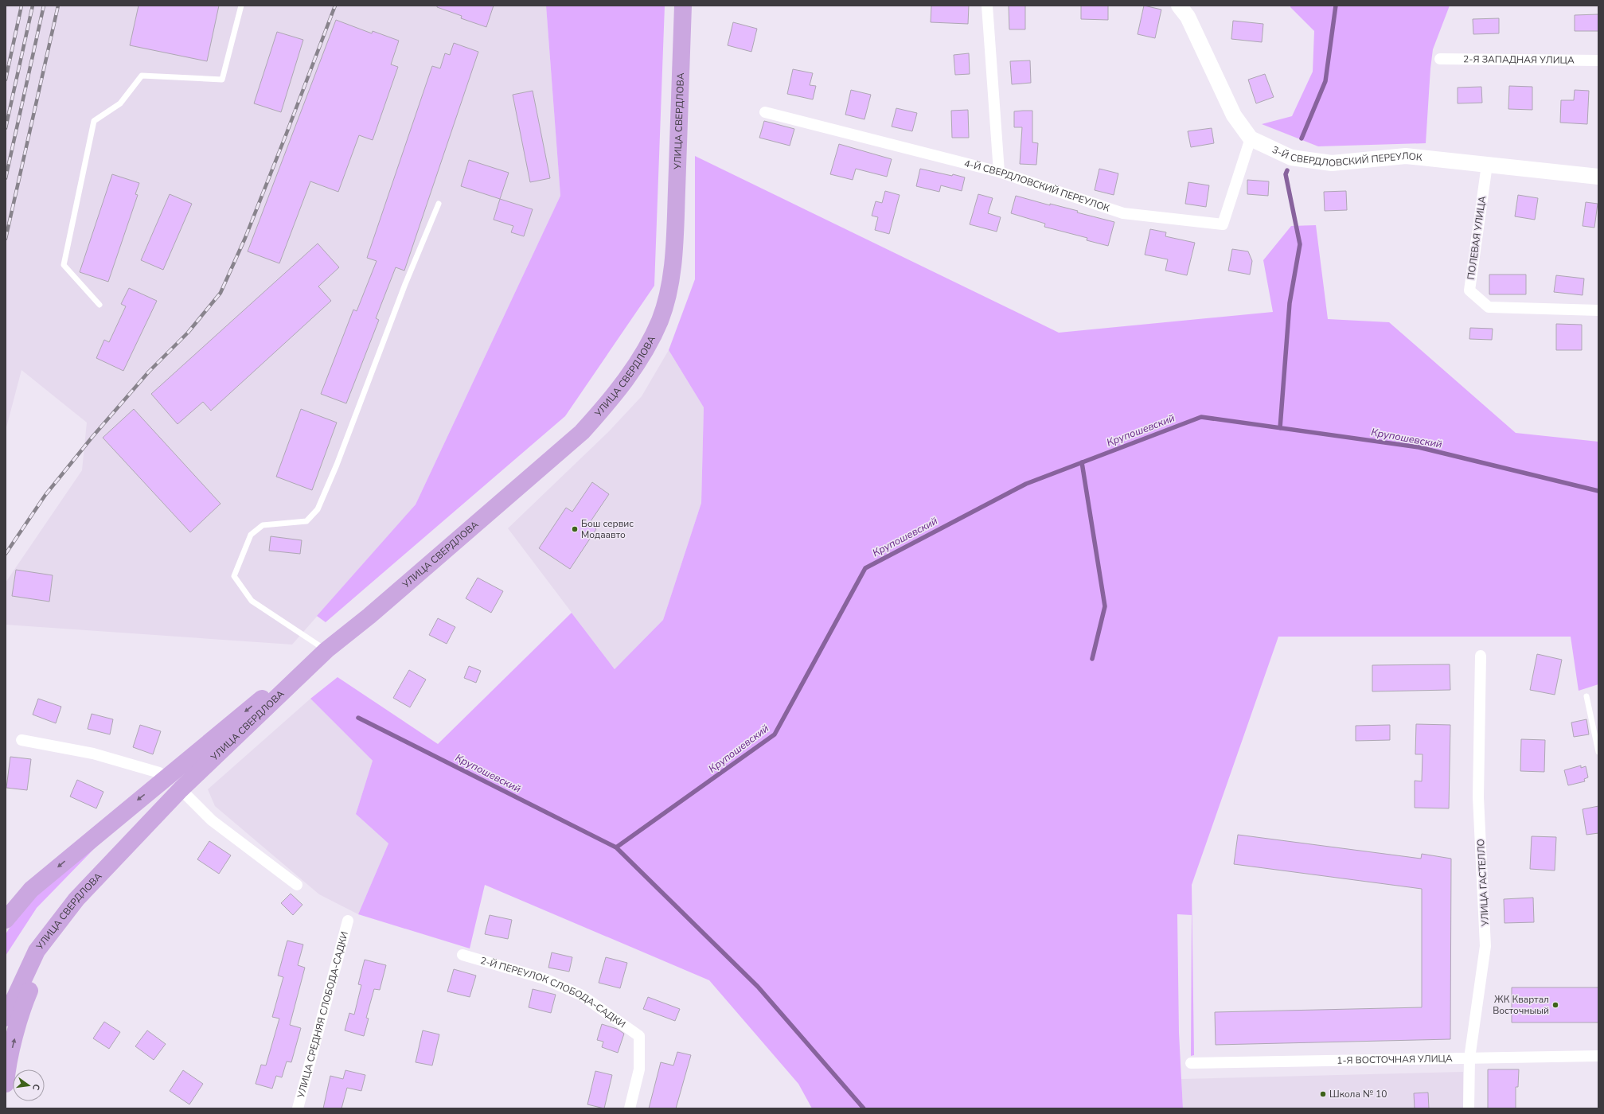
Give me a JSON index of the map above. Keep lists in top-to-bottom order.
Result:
{
  "streets": {
    "main road": ["УЛИЦА СВЕРДЛОВА", "3-Й СВЕРДЛОВСКИЙ ПЕРЕУЛОК"],
    "street": [
      "2-Я ЗАПАДНАЯ УЛИЦА",
      "4-Й СВЕРДЛОВСКИЙ ПЕРЕУЛОК",
      "ПОЛЕВАЯ УЛИЦА",
      "УЛИЦА ГАСТЕЛЛО",
      "2-Й ПЕРЕУЛОК СЛОБОДА-САДКИ",
      "УЛИЦА СРЕДНЯЯ СЛОБОДА-САДКИ",
      "1-Я ВОСТОЧНАЯ УЛИЦА"
    ]
  },
  "crossings": [
    ["3-Й СВЕРДЛОВСКИЙ ПЕРЕУЛОК", "4-Й СВЕРДЛОВСКИЙ ПЕРЕУЛОК"],
    ["3-Й СВЕРДЛОВСКИЙ ПЕРЕУЛОК", "ПОЛЕВАЯ УЛИЦА"],
    ["УЛИЦА ГАСТЕЛЛО", "1-Я ВОСТОЧНАЯ УЛИЦА"]
  ],
  "water": ["Крупошевский"],
  "places": ["Бош сервис Модаавто", "ЖК Квартал Восточныый", "Школа № 10"],
  "north": "right"
}
